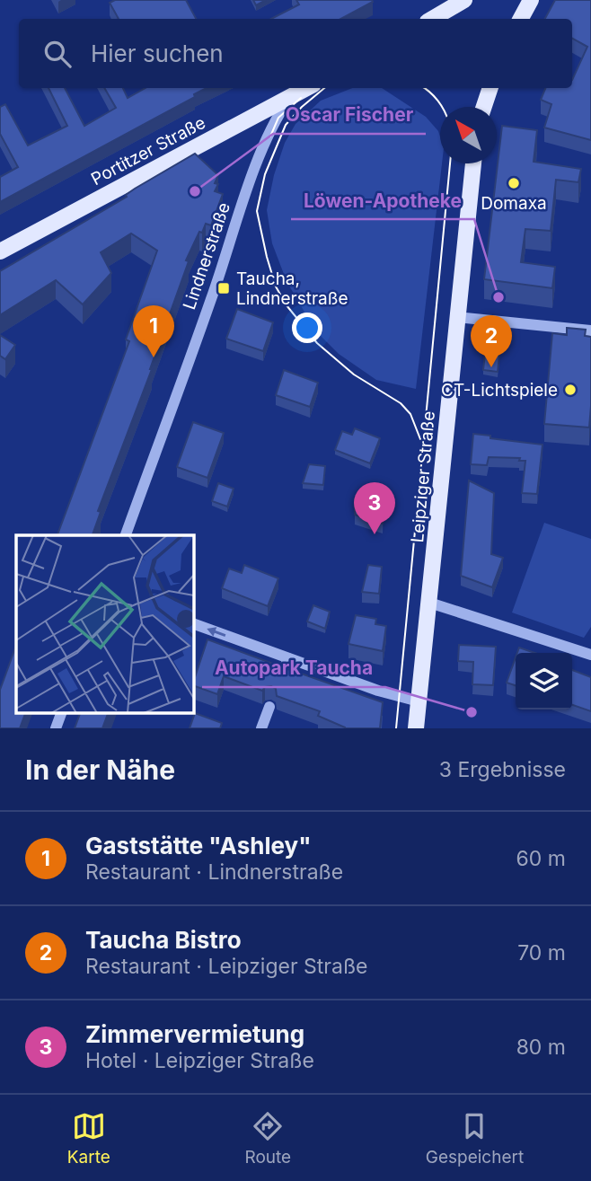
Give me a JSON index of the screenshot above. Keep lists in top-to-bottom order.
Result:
{
  "streets": {
    "main road": ["Portitzer Straße", "Leipziger Straße"],
    "street": ["Lindnerstraße"]
  },
  "crossings": [
    ["Portitzer Straße", "Lindnerstraße"]
  ],
  "places": {
    "other": [
      "Domaxa",
      "Oscar Fischer",
      "Löwen-Apotheke",
      "CT-Lichtspiele",
      "Autopark Taucha"
    ],
    "transit": ["Taucha, Lindnerstraße"]
  },
  "north": "top left",
  "page": {
    "search": "Hier suchen",
    "pins": ["1", "2", "3"],
    "heading": ["In der Nähe", "3 Ergebnisse"],
    "list": [
      {
        "mark": "1",
        "name": "Gaststätte \"Ashley\"",
        "note": "Restaurant · Lindnerstraße",
        "value": "60 m"
      },
      {
        "mark": "2",
        "name": "Taucha Bistro",
        "note": "Restaurant · Leipziger Straße",
        "value": "70 m"
      },
      {
        "mark": "3",
        "name": "Zimmervermietung",
        "note": "Hotel · Leipziger Straße",
        "value": "80 m"
      }
    ],
    "nav": ["Karte", "Route", "Gespeichert"]
  }
}
